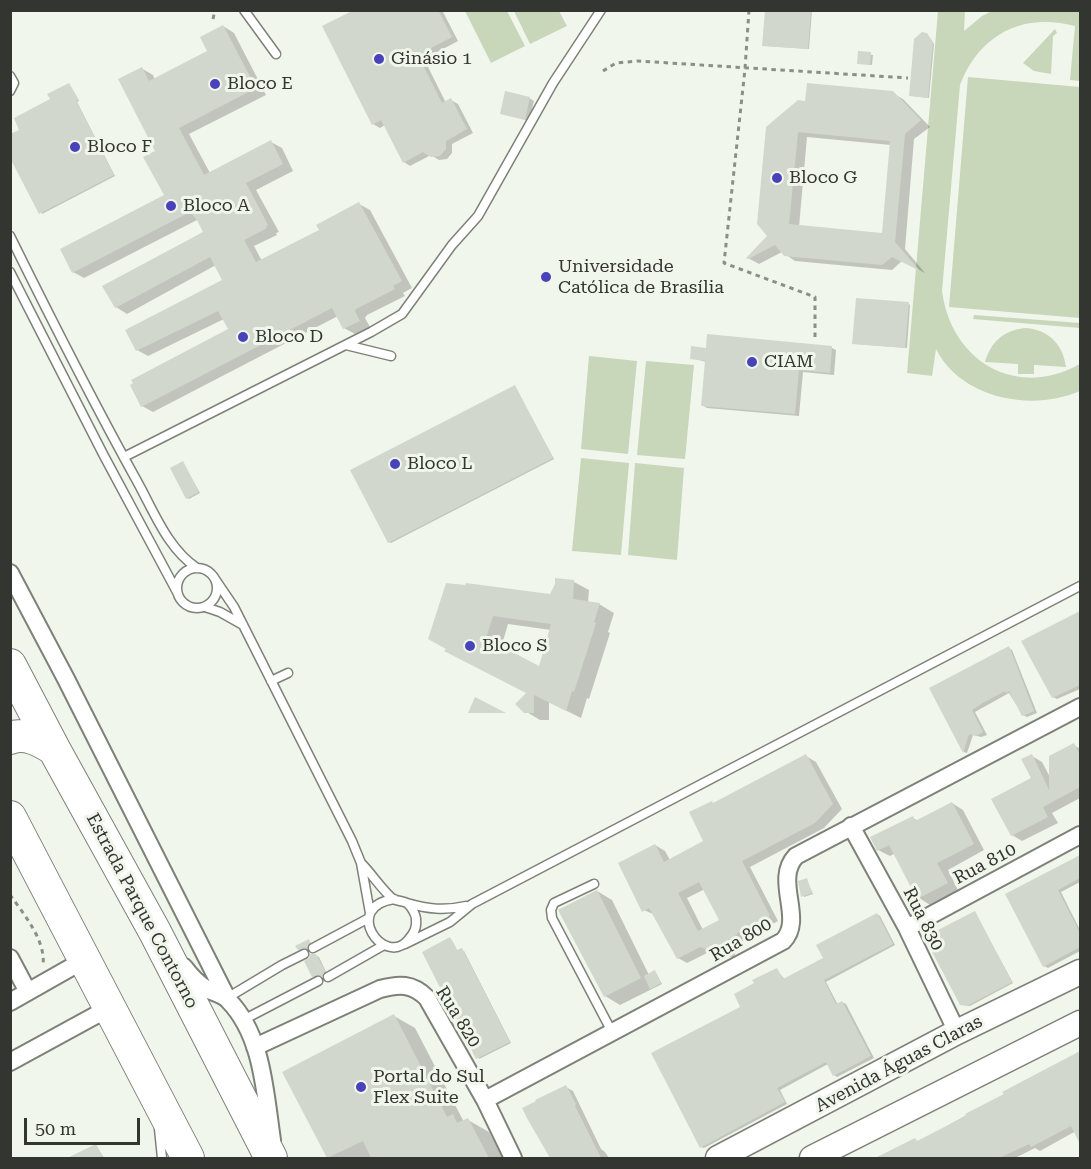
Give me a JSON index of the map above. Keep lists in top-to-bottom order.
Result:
{
  "streets": {
    "highway": ["Estrada Parque Contorno"],
    "main road": ["Avenida Águas Claras"],
    "street": [
      "Rua 810",
      "Rua 830",
      "Rua 800",
      "Rua 820"
    ]
  },
  "crossings": [
    ["Rua 810", "Rua 830"],
    ["Rua 830", "Rua 800"],
    ["Rua 830", "Avenida Águas Claras"],
    ["Rua 800", "Rua 820"]
  ],
  "places": [
    "Ginásio 1",
    "Bloco E",
    "Bloco F",
    "Bloco G",
    "Bloco A",
    "Universidade Católica de Brasília",
    "Bloco D",
    "CIAM",
    "Bloco L",
    "Bloco S",
    "Portal do Sul Flex Suite"
  ],
  "scale_bar": "50 m"
}
